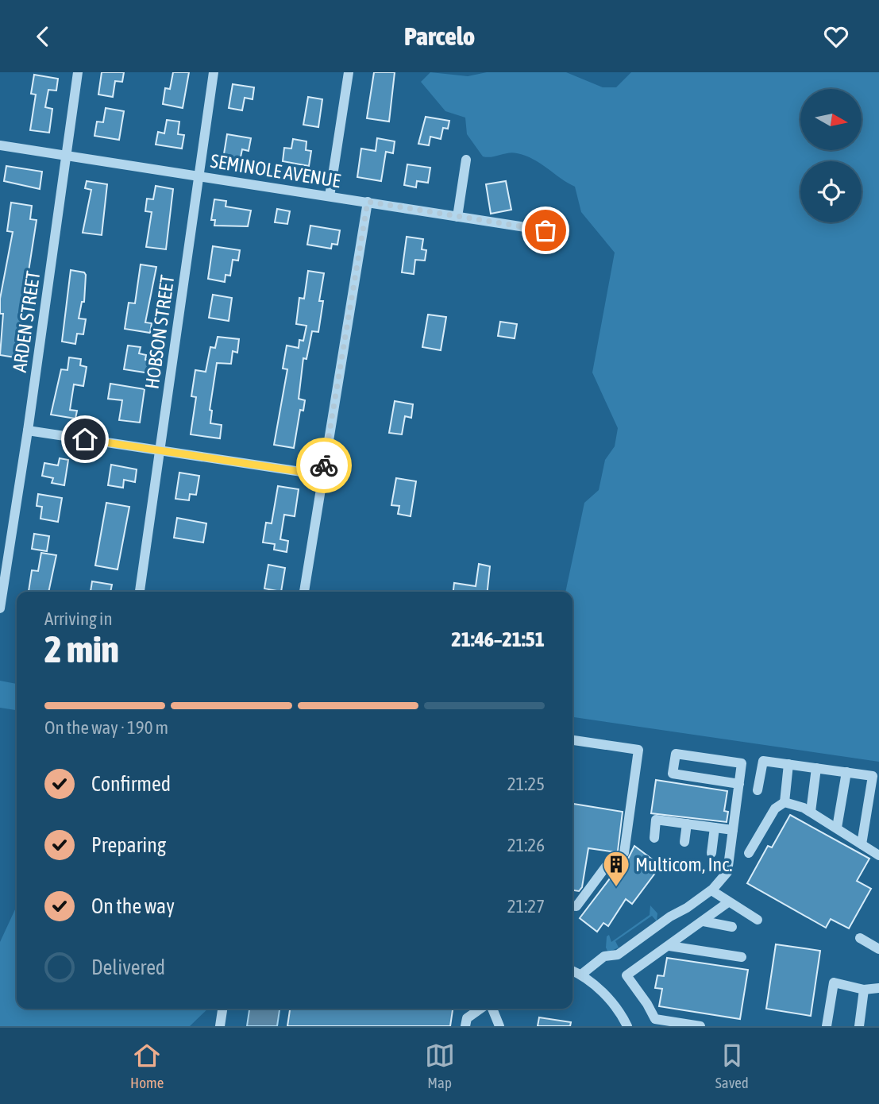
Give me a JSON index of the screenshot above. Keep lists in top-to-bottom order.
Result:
{
  "streets": {
    "street": ["SEMINOLE AVENUE", "ARDEN STREET", "HOBSON STREET"]
  },
  "crossings": [
    ["SEMINOLE AVENUE", "ARDEN STREET"],
    ["SEMINOLE AVENUE", "HOBSON STREET"]
  ],
  "places": {
    "building": ["Multicom, Inc."]
  },
  "north": "right",
  "page": {
    "header": "Parcelo",
    "heading": ["2 min", "Arriving in", "21:46–21:51"],
    "bar": "On the way · 190 m",
    "list": [
      ["Confirmed", "21:25"],
      ["Preparing", "21:26"],
      ["On the way", "21:27"],
      "Delivered"
    ],
    "tabs": ["Home", "Map", "Saved"]
  }
}
